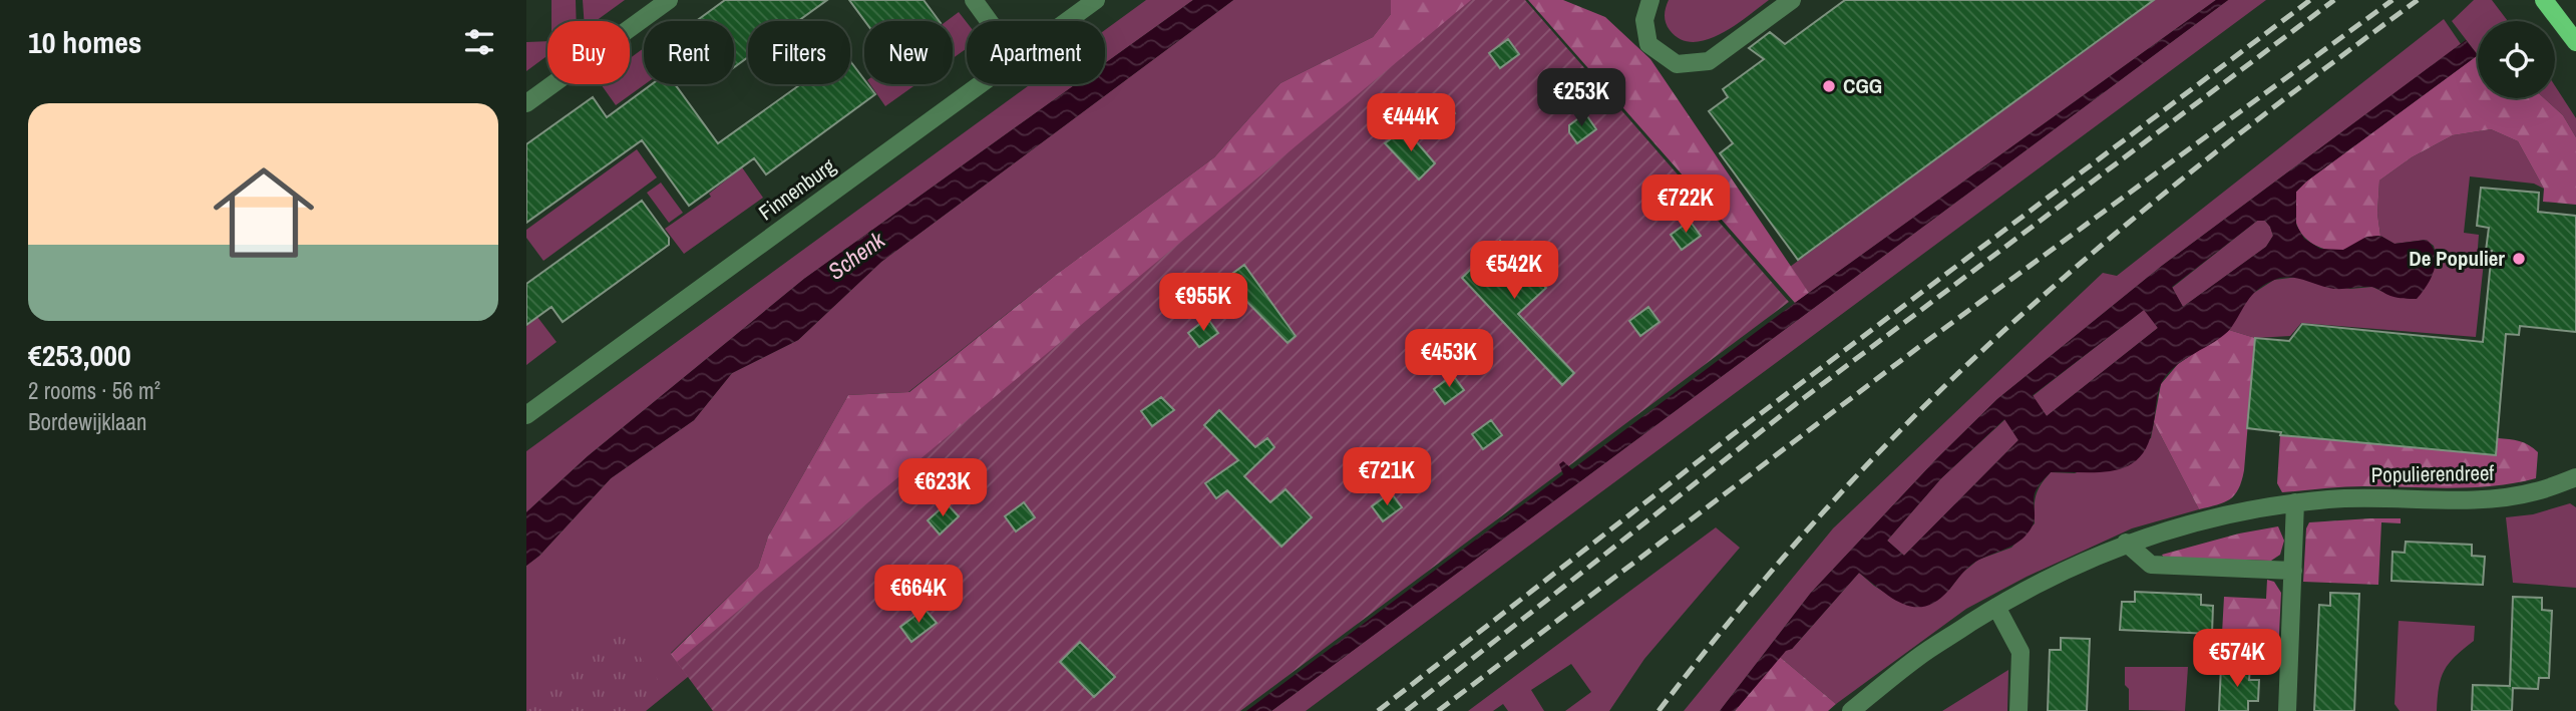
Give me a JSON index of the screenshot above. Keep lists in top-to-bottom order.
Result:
{
  "streets": {
    "street": ["Finnenburg", "Populierendreef"]
  },
  "water": ["Schenk"],
  "places": ["CGG", "De Populier"],
  "page": {
    "heading": "10 homes",
    "chip": [
      "Buy",
      "Rent",
      "Filters",
      "New",
      "Apartment"
    ],
    "price": [
      "€253K",
      "€444K",
      "€722K",
      "€542K",
      "€955K",
      "€453K",
      "€721K",
      "€623K",
      "€664K",
      "€574K"
    ],
    "list": [
      {
        "name": "€253,000",
        "note": "2 rooms · 56 m² · Bordewijklaan"
      }
    ]
  }
}
